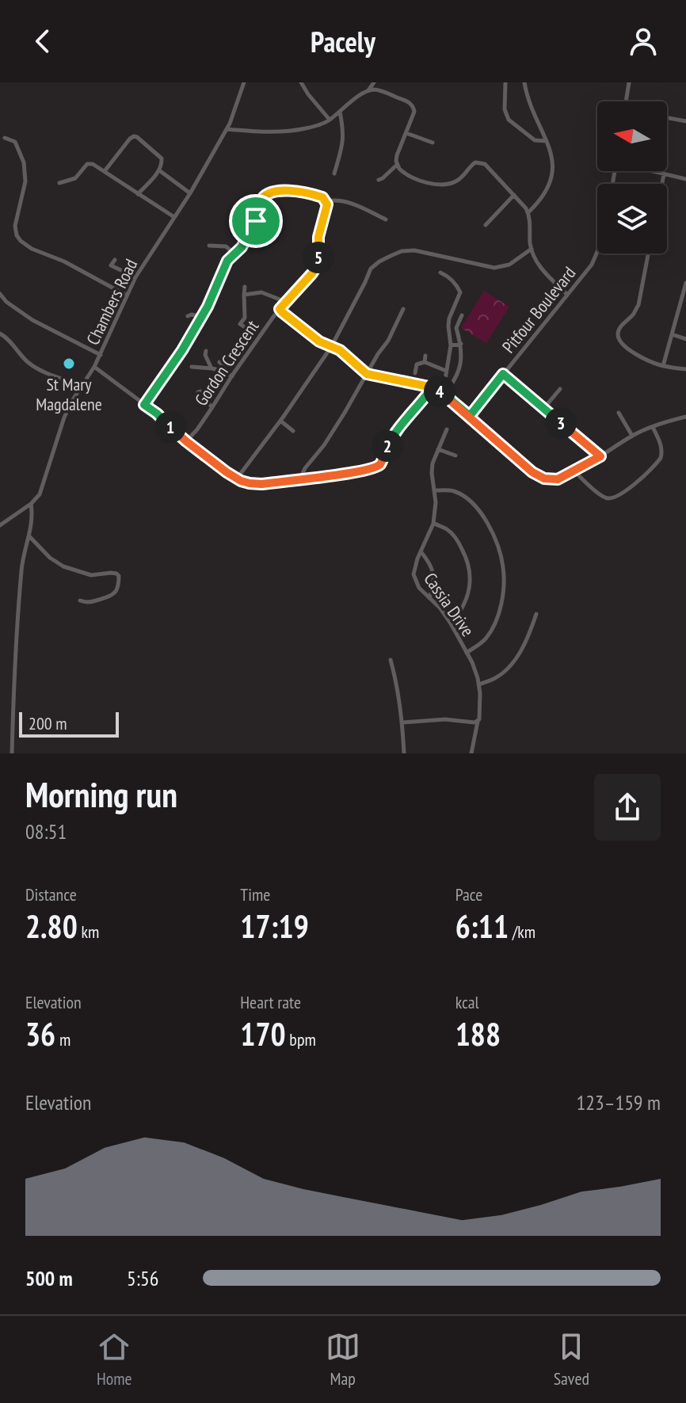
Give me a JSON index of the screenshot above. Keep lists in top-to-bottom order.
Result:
{
  "streets": {
    "street": [
      "Chambers Road",
      "Pitfour Boulevard",
      "Gordon Crescent",
      "Cassia Drive"
    ]
  },
  "places": ["St Mary Magdalene"],
  "scale_bar": "200 m",
  "north": "left",
  "page": {
    "header": "Pacely",
    "pins": [
      "5",
      "4",
      "3",
      "1",
      "2"
    ],
    "scale": "200 m",
    "heading": ["Morning run", "08:51"],
    "stats": [
      ["Distance", "2.80 km"],
      ["Time", "17:19"],
      ["Pace", "6:11 /km"],
      ["Elevation", "36 m"],
      ["Heart rate", "170 bpm"],
      ["kcal", "188"]
    ],
    "chart": ["Elevation", "123–159 m"],
    "list": [
      {
        "name": "500 m",
        "note": "5:56"
      }
    ],
    "tabs": ["Home", "Map", "Saved"]
  }
}
